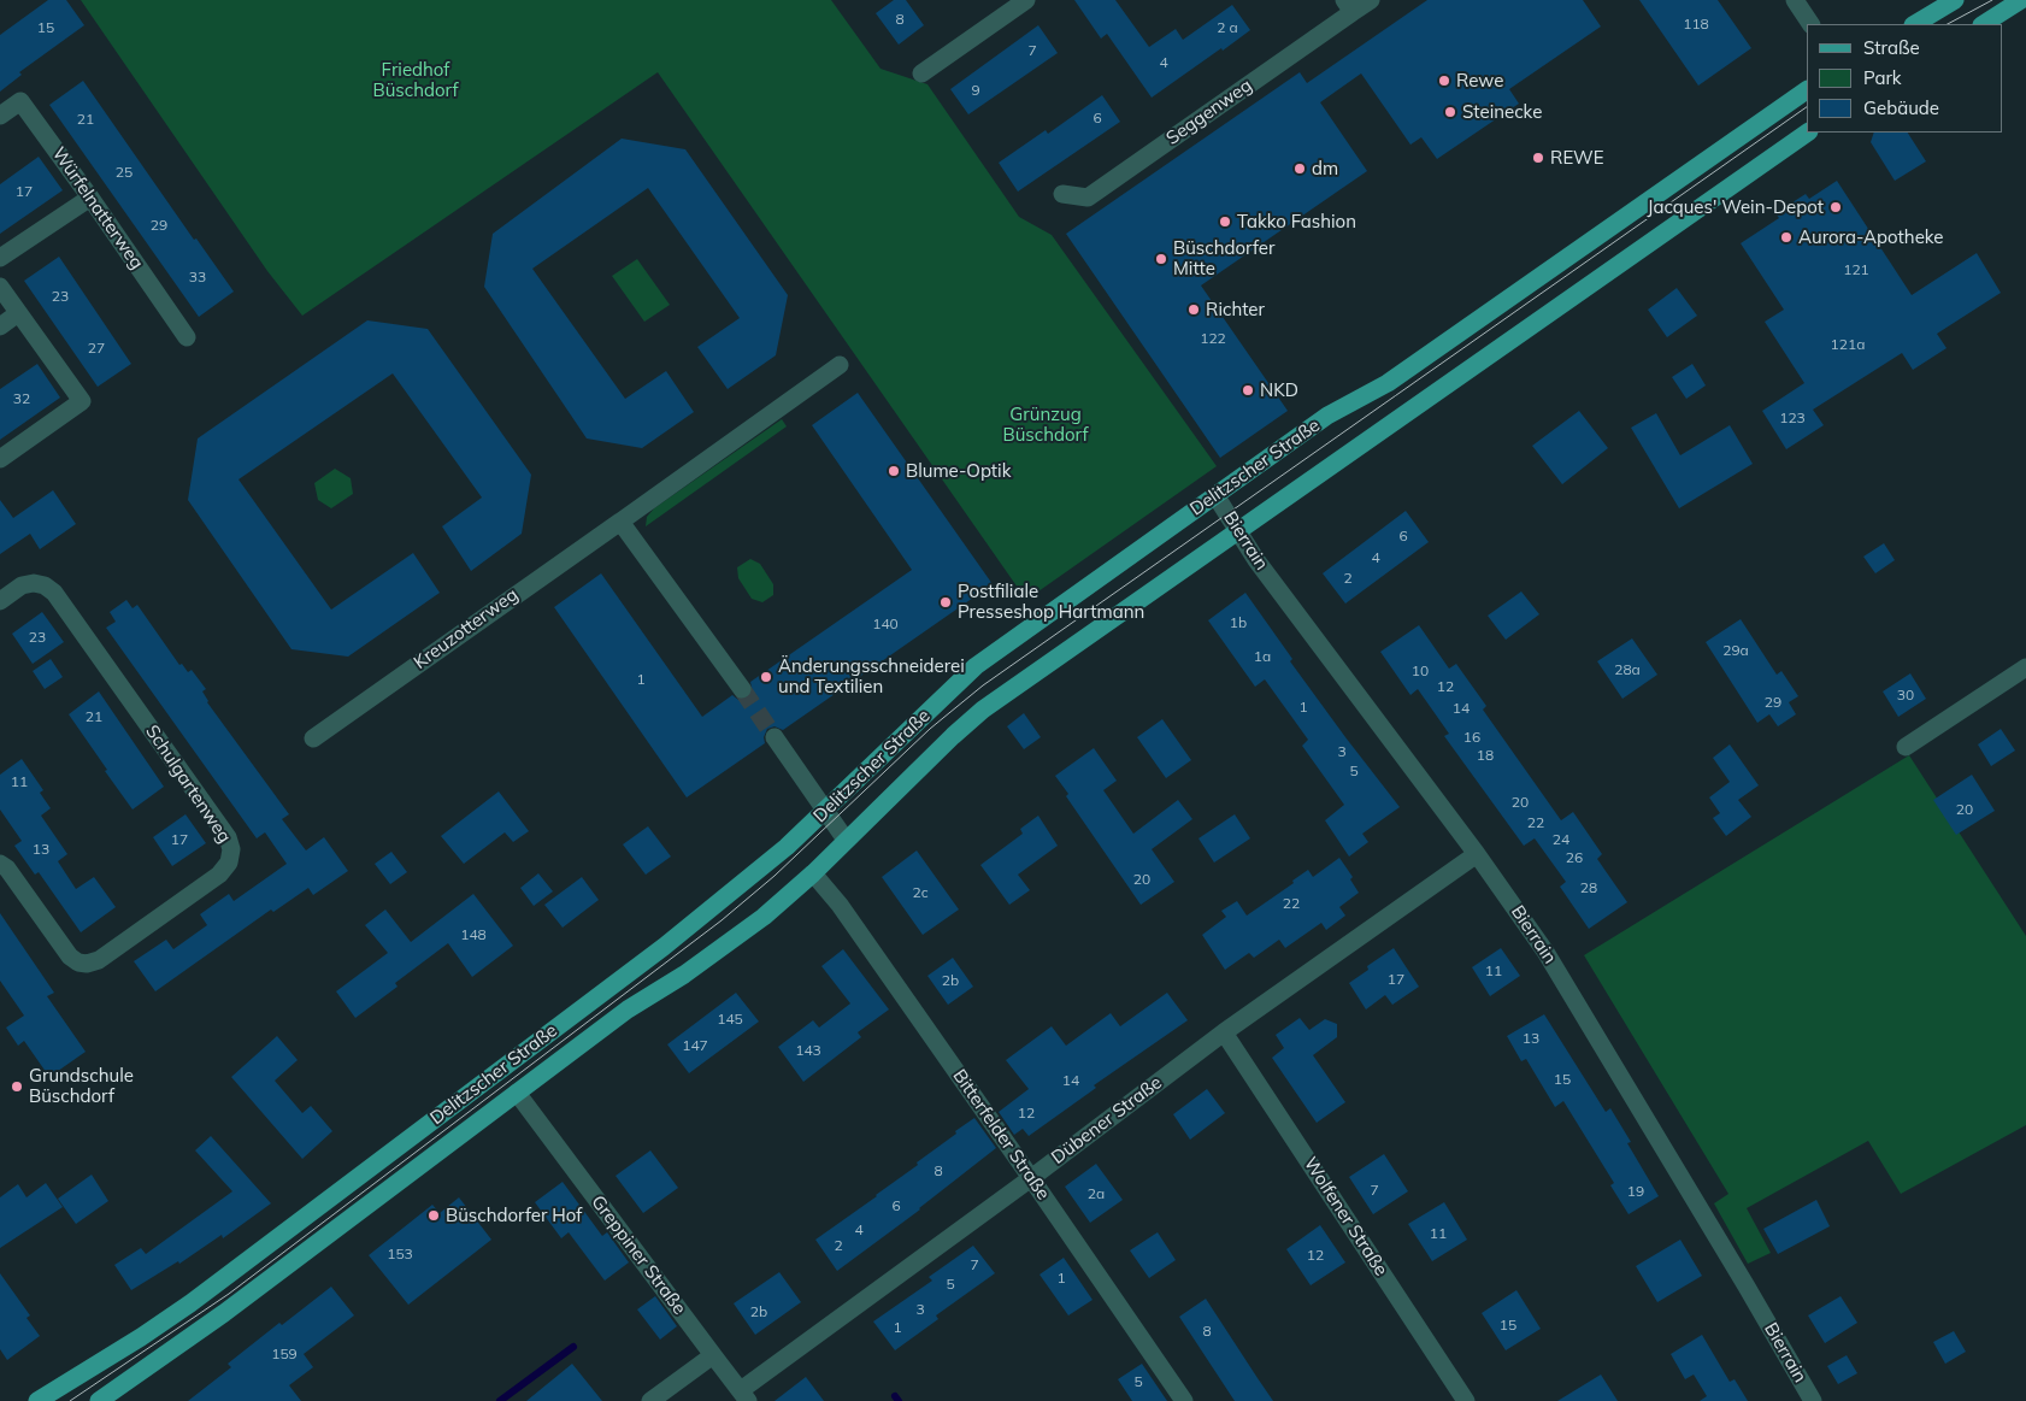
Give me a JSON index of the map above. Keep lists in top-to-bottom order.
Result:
{
  "streets": {
    "main road": ["Delitzscher Straße"],
    "street": [
      "Seggenweg",
      "Würfelnatterweg",
      "Bierrain",
      "Kreuzotterweg",
      "Schulgartenweg",
      "Dübener Straße",
      "Bitterfelder Straße",
      "Wolfener Straße",
      "Greppiner Straße"
    ]
  },
  "crossings": [
    ["Delitzscher Straße", "Bierrain"],
    ["Delitzscher Straße", "Bitterfelder Straße"],
    ["Delitzscher Straße", "Greppiner Straße"],
    ["Bierrain", "Dübener Straße"],
    ["Dübener Straße", "Bitterfelder Straße"],
    ["Dübener Straße", "Wolfener Straße"],
    ["Dübener Straße", "Greppiner Straße"]
  ],
  "parks": ["Friedhof Büschdorf", "Grünzug Büschdorf"],
  "places": [
    "Rewe",
    "Steinecke",
    "REWE",
    "dm",
    "Jacques' Wein-Depot",
    "Takko Fashion",
    "Aurora-Apotheke",
    "Büschdorfer Mitte",
    "Richter",
    "NKD",
    "Blume-Optik",
    "Postfiliale Presseshop Hartmann",
    "Änderungsschneiderei und Textilien",
    "Grundschule Büschdorf",
    "Büschdorfer Hof"
  ],
  "house_numbers": [
    "8",
    "118",
    "15",
    "2 a",
    "7",
    "4",
    "9",
    "6",
    "21",
    "25",
    "17",
    "29",
    "121",
    "33",
    "23",
    "122",
    "121a",
    "27",
    "32",
    "123",
    "6",
    "4",
    "2",
    "1b",
    "140",
    "23",
    "29a",
    "1a",
    "28a",
    "10",
    "1",
    "12",
    "30",
    "29",
    "1",
    "14",
    "21",
    "16",
    "3",
    "18",
    "5",
    "11",
    "20",
    "20",
    "22",
    "17",
    "24",
    "13",
    "26",
    "20",
    "28",
    "2c",
    "22",
    "148",
    "11",
    "17",
    "2b",
    "145",
    "13",
    "147",
    "143",
    "15",
    "14",
    "12",
    "8",
    "7",
    "19",
    "2a",
    "6",
    "4",
    "11",
    "2",
    "153",
    "12",
    "7",
    "1",
    "5",
    "3",
    "2b",
    "15",
    "1",
    "8",
    "159",
    "5"
  ],
  "legend": ["Straße", "Park", "Gebäude"]
}
